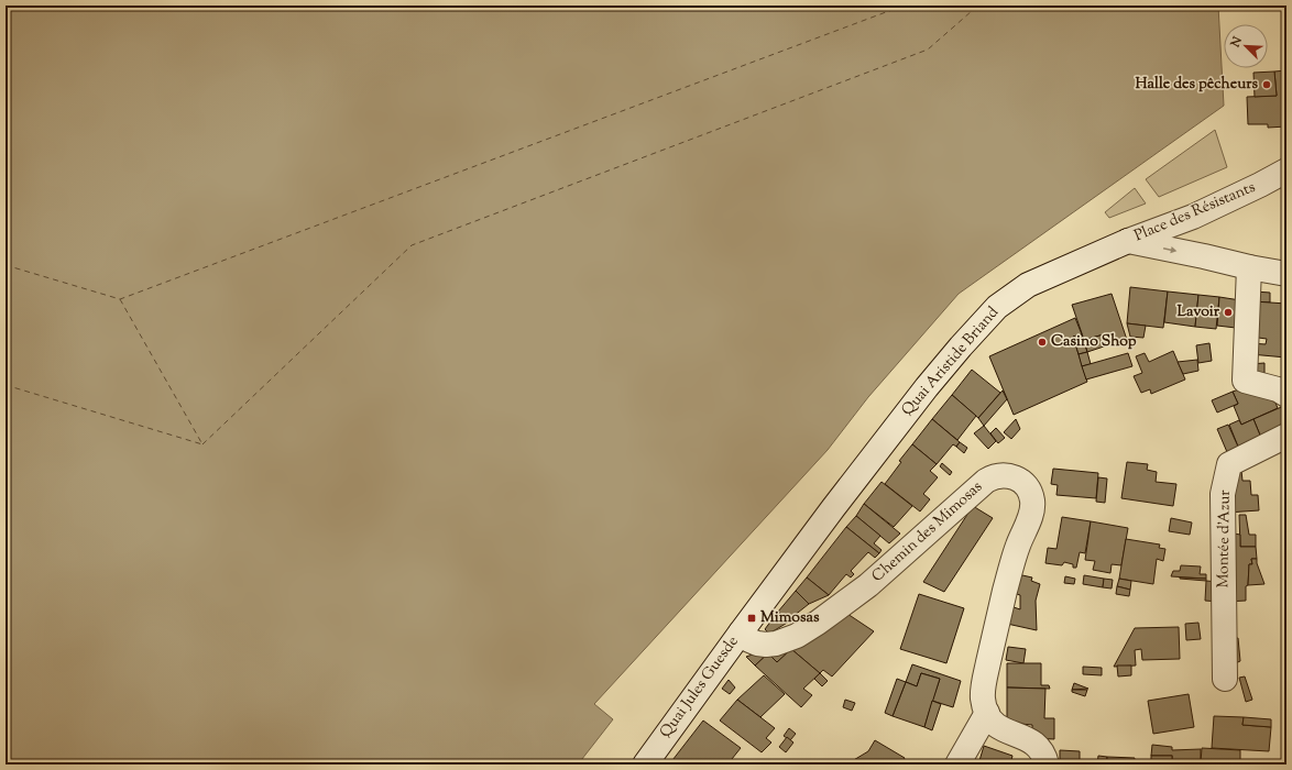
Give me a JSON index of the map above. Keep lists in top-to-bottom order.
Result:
{
  "streets": {
    "street": [
      "Place des Résistants",
      "Quai Aristide Briand",
      "Chemin des Mimosas",
      "Montée d'Azur",
      "Quai Jules Guesde"
    ]
  },
  "crossings": [
    ["Place des Résistants", "Quai Aristide Briand"],
    ["Quai Aristide Briand", "Chemin des Mimosas"],
    ["Quai Aristide Briand", "Quai Jules Guesde"],
    ["Chemin des Mimosas", "Quai Jules Guesde"]
  ],
  "places": {
    "other": ["Halle des pêcheurs", "Lavoir", "Casino Shop"],
    "transit": ["Mimosas"]
  },
  "north": "top left"
}
